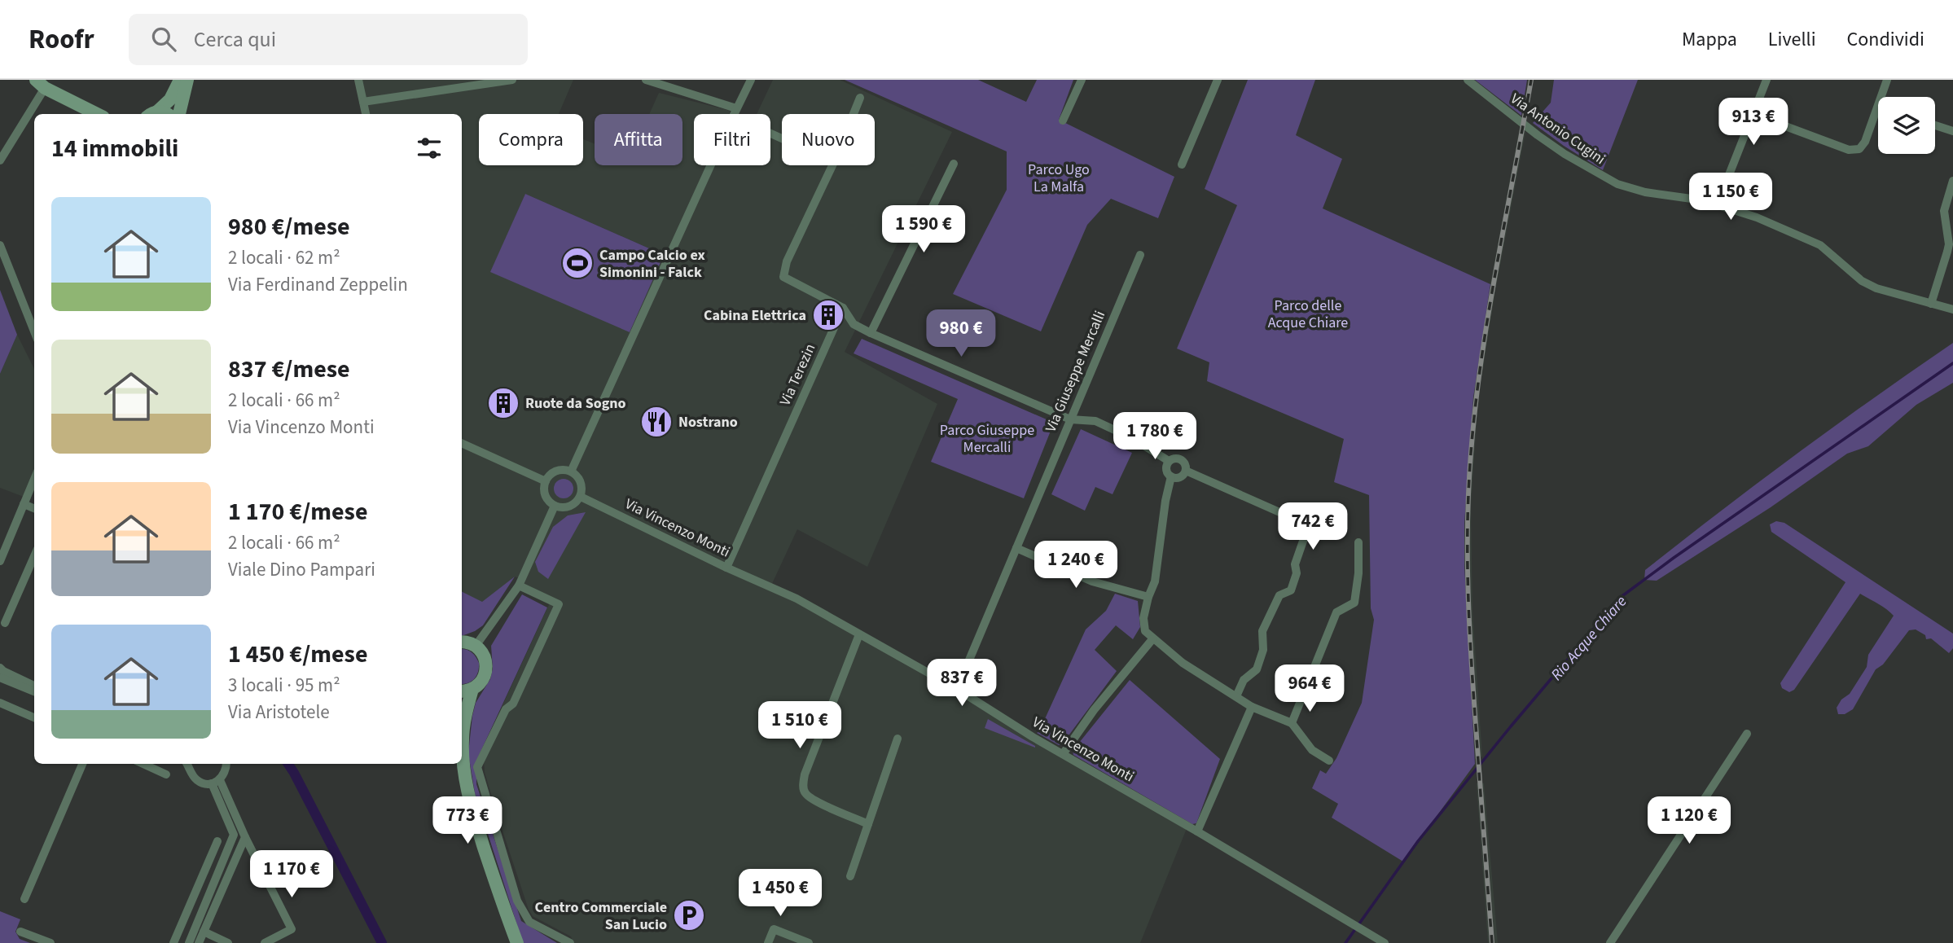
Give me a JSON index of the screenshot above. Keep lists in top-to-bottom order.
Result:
{
  "streets": {
    "street": [
      "Via Antonio Cugini",
      "Via Giuseppe Mercalli",
      "Via Terezin",
      "Via Vincenzo Monti"
    ]
  },
  "crossings": [
    ["Via Giuseppe Mercalli", "Via Vincenzo Monti"],
    ["Via Terezin", "Via Vincenzo Monti"]
  ],
  "water": ["Rio Acque Chiare"],
  "parks": ["Parco Ugo La Malfa", "Parco delle Acque Chiare", "Parco Giuseppe Mercalli"],
  "places": {
    "sports": ["Campo Calcio ex Simonini - Falck"],
    "building": ["Cabina Elettrica", "Ruote da Sogno"],
    "restaurant": ["Nostrano"],
    "parking": ["Centro Commerciale San Lucio"]
  },
  "page": {
    "header": "Roofr",
    "search": "Cerca qui",
    "nav": ["Mappa", "Livelli", "Condividi"],
    "price": [
      "913 €",
      "1 150 €",
      "1 590 €",
      "980 €",
      "1 780 €",
      "742 €",
      "1 240 €",
      "837 €",
      "964 €",
      "1 510 €",
      "773 €",
      "1 120 €",
      "1 170 €",
      "1 450 €"
    ],
    "chip": [
      "Compra",
      "Affitta",
      "Filtri",
      "Nuovo"
    ],
    "heading": "14 immobili",
    "list": [
      {
        "name": "980 €/mese",
        "note": "2 locali · 62 m² · Via Ferdinand Zeppelin"
      },
      {
        "name": "837 €/mese",
        "note": "2 locali · 66 m² · Via Vincenzo Monti"
      },
      {
        "name": "1 170 €/mese",
        "note": "2 locali · 66 m² · Viale Dino Pampari"
      },
      {
        "name": "1 450 €/mese",
        "note": "3 locali · 95 m² · Via Aristotele"
      }
    ]
  }
}
